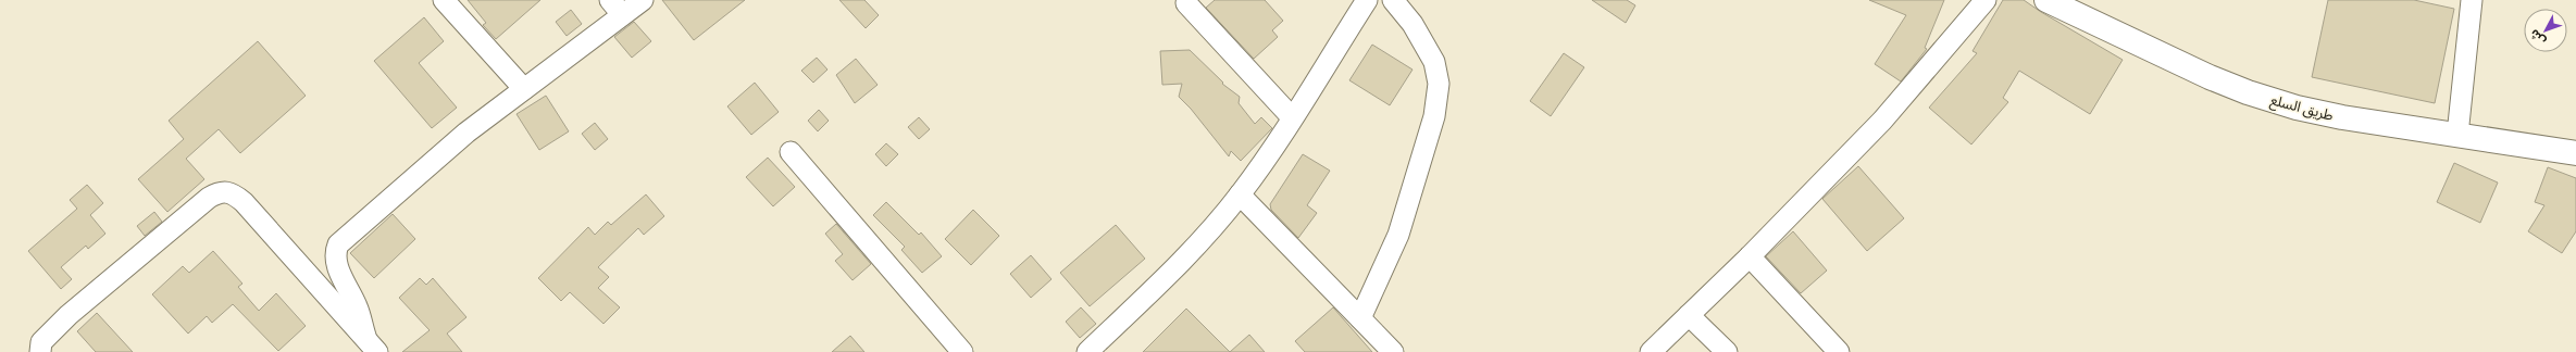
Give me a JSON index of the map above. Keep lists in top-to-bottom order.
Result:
{
  "streets": {
    "street": ["طريق السلع"]
  },
  "north": "bottom left"
}
